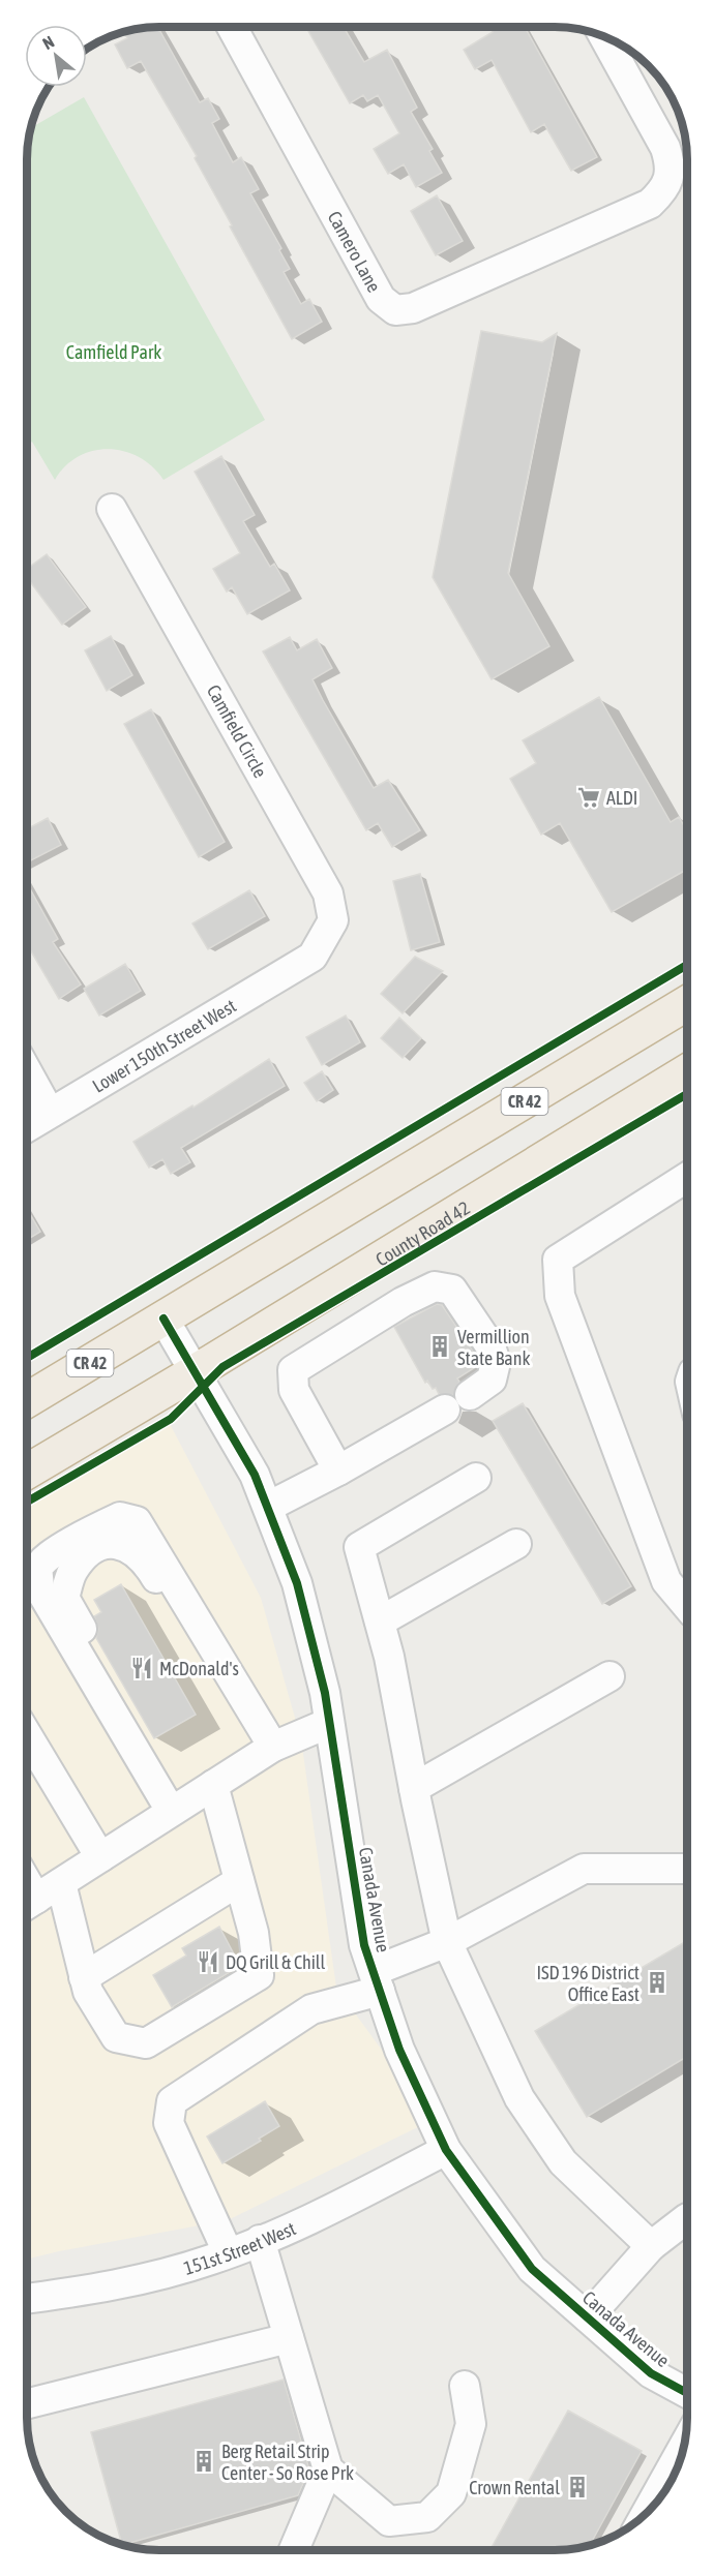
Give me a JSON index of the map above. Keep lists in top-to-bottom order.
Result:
{
  "streets": {
    "highway": ["CR 42", "County Road 42"],
    "street": [
      "Camero Lane",
      "Camfield Circle",
      "Lower 150th Street West",
      "Canada Avenue",
      "151st Street West"
    ]
  },
  "crossings": [
    ["Camfield Circle", "Lower 150th Street West"],
    ["CR 42", "Canada Avenue"],
    ["County Road 42", "Canada Avenue"],
    ["Canada Avenue", "151st Street West"]
  ],
  "parks": ["Camfield Park"],
  "places": {
    "supermarket": ["ALDI"],
    "building": [
      "Vermillion State Bank",
      "ISD 196 District Office East",
      "Berg Retail Strip Center - So Rose Prk",
      "Crown Rental"
    ],
    "restaurant": ["McDonald's", "DQ Grill & Chill"]
  },
  "north": "top left"
}
